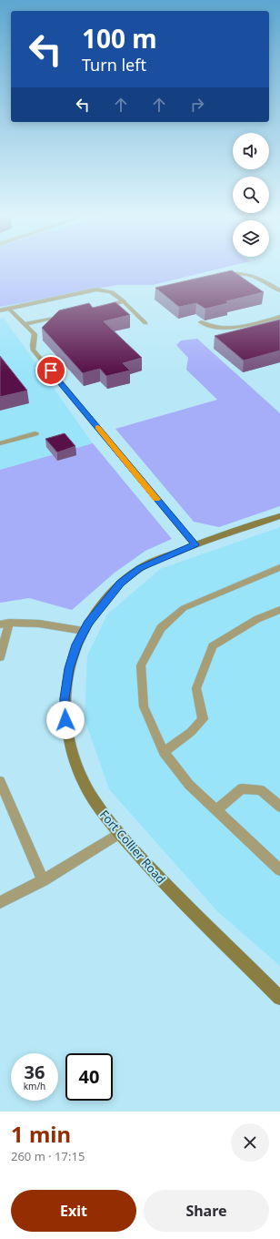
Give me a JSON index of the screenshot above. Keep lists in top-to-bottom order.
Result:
{
  "streets": {
    "street": ["Fort Collier Road"]
  },
  "page": {
    "turn": ["100 m", "Turn left"],
    "speed": "36 km/h",
    "limit": "40",
    "heading": ["1 min", "260 m · 17:15"],
    "buttons": ["Exit", "Share"]
  }
}
